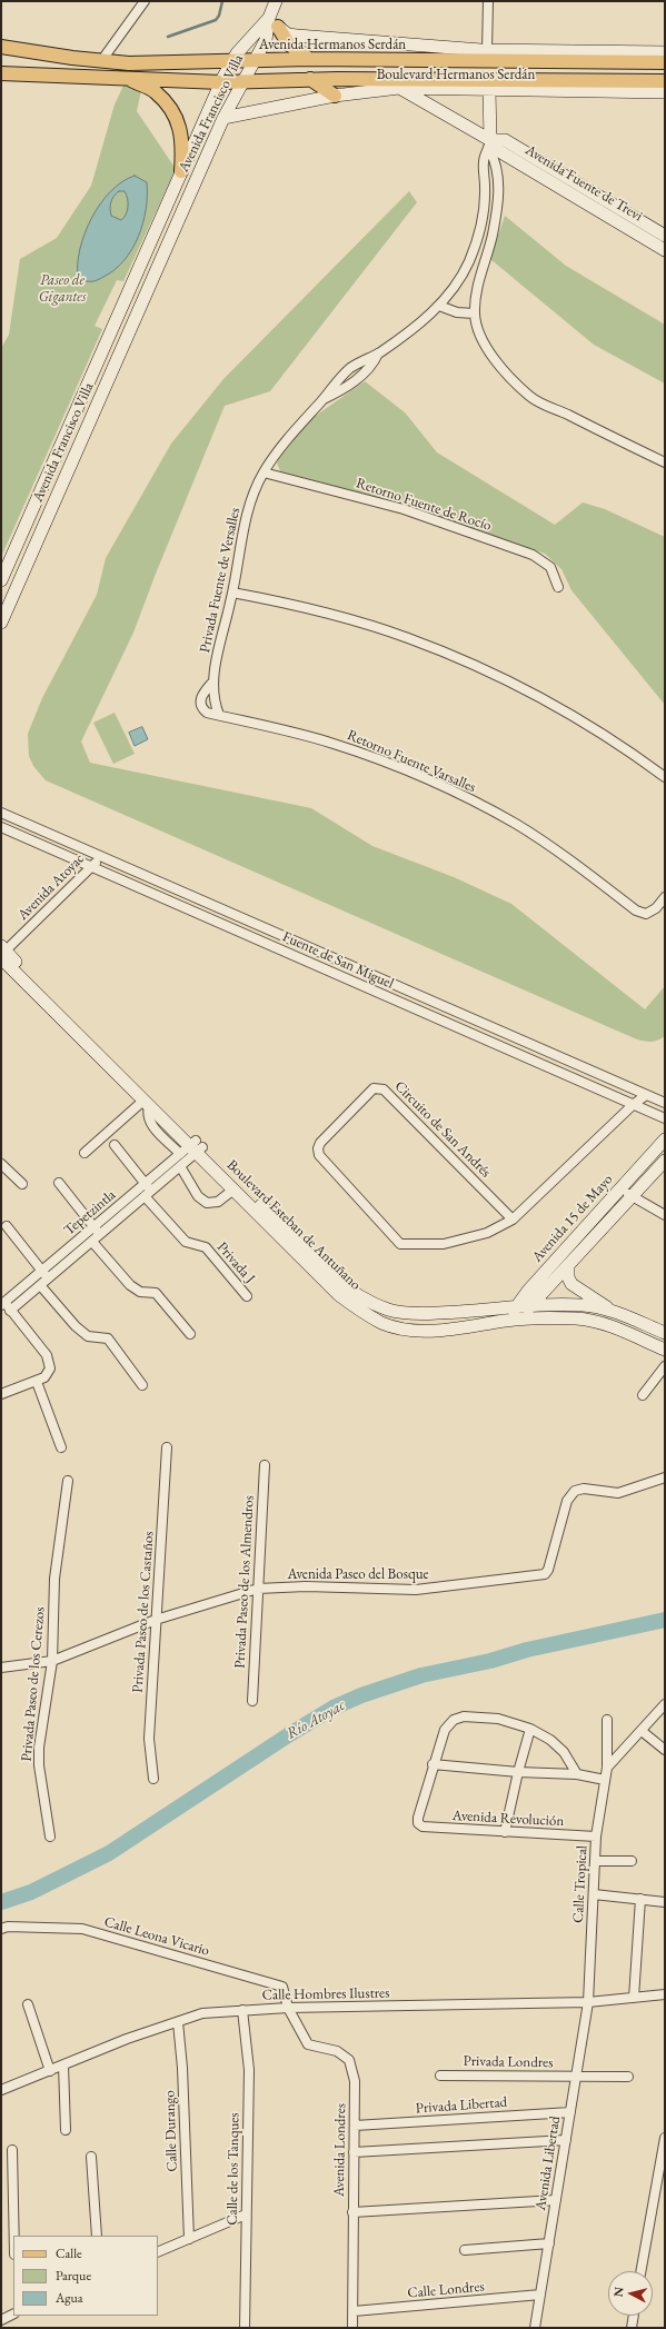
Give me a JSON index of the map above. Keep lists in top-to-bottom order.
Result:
{
  "streets": {
    "main road": [
      "Avenida Hermanos Serdán",
      "Boulevard Hermanos Serdán",
      "Avenida Francisco Villa",
      "Avenida Fuente de Trevi",
      "Avenida 15 de Mayo",
      "Boulevard Esteban de Antuñano"
    ],
    "street": [
      "Retorno Fuente de Rocío",
      "Privada Fuente de Versalles",
      "Retorno Fuente Varsalles",
      "Avenida Atoyac",
      "Fuente de San Miguel",
      "Circuito de San Andrés",
      "Tepetzintla",
      "Privada J",
      "Avenida Paseo del Bosque",
      "Privada Paseo de los Almendros",
      "Privada Paseo de los Castaños",
      "Privada Paseo de los Cerezos",
      "Avenida Revolución",
      "Calle Tropical",
      "Calle Leona Vicario",
      "Calle Hombres Ilustres",
      "Privada Londres",
      "Privada Libertad",
      "Calle Durango",
      "Avenida Londres",
      "Avenida Libertad",
      "Calle de los Tanques",
      "Calle Londres"
    ]
  },
  "crossings": [
    ["Avenida Hermanos Serdán", "Avenida Francisco Villa"],
    ["Boulevard Hermanos Serdán", "Avenida Francisco Villa"],
    ["Boulevard Hermanos Serdán", "Avenida Fuente de Trevi"],
    ["Avenida Fuente de Trevi", "Privada Fuente de Versalles"],
    ["Retorno Fuente de Rocío", "Privada Fuente de Versalles"],
    ["Privada Fuente de Versalles", "Retorno Fuente Varsalles"],
    ["Avenida Atoyac", "Fuente de San Miguel"],
    ["Avenida Atoyac", "Boulevard Esteban de Antuñano"],
    ["Fuente de San Miguel", "Circuito de San Andrés"],
    ["Tepetzintla", "Boulevard Esteban de Antuñano"],
    ["Tepetzintla", "Privada J"],
    ["Avenida 15 de Mayo", "Boulevard Esteban de Antuñano"],
    ["Avenida Paseo del Bosque", "Privada Paseo de los Almendros"],
    ["Avenida Paseo del Bosque", "Privada Paseo de los Castaños"],
    ["Avenida Paseo del Bosque", "Privada Paseo de los Cerezos"],
    ["Avenida Revolución", "Calle Tropical"],
    ["Calle Tropical", "Calle Hombres Ilustres"],
    ["Calle Tropical", "Avenida Libertad"],
    ["Calle Leona Vicario", "Calle Hombres Ilustres"],
    ["Calle Leona Vicario", "Avenida Londres"],
    ["Calle Hombres Ilustres", "Calle Durango"],
    ["Calle Hombres Ilustres", "Avenida Londres"],
    ["Calle Hombres Ilustres", "Avenida Libertad"],
    ["Calle Hombres Ilustres", "Calle de los Tanques"],
    ["Privada Londres", "Avenida Libertad"],
    ["Privada Libertad", "Avenida Londres"],
    ["Privada Libertad", "Avenida Libertad"],
    ["Avenida Londres", "Calle Londres"],
    ["Avenida Libertad", "Calle Londres"]
  ],
  "water": ["Río Atoyac"],
  "parks": ["Paseo de Gigantes"],
  "legend": ["Calle", "Parque", "Agua"],
  "north": "left"
}
